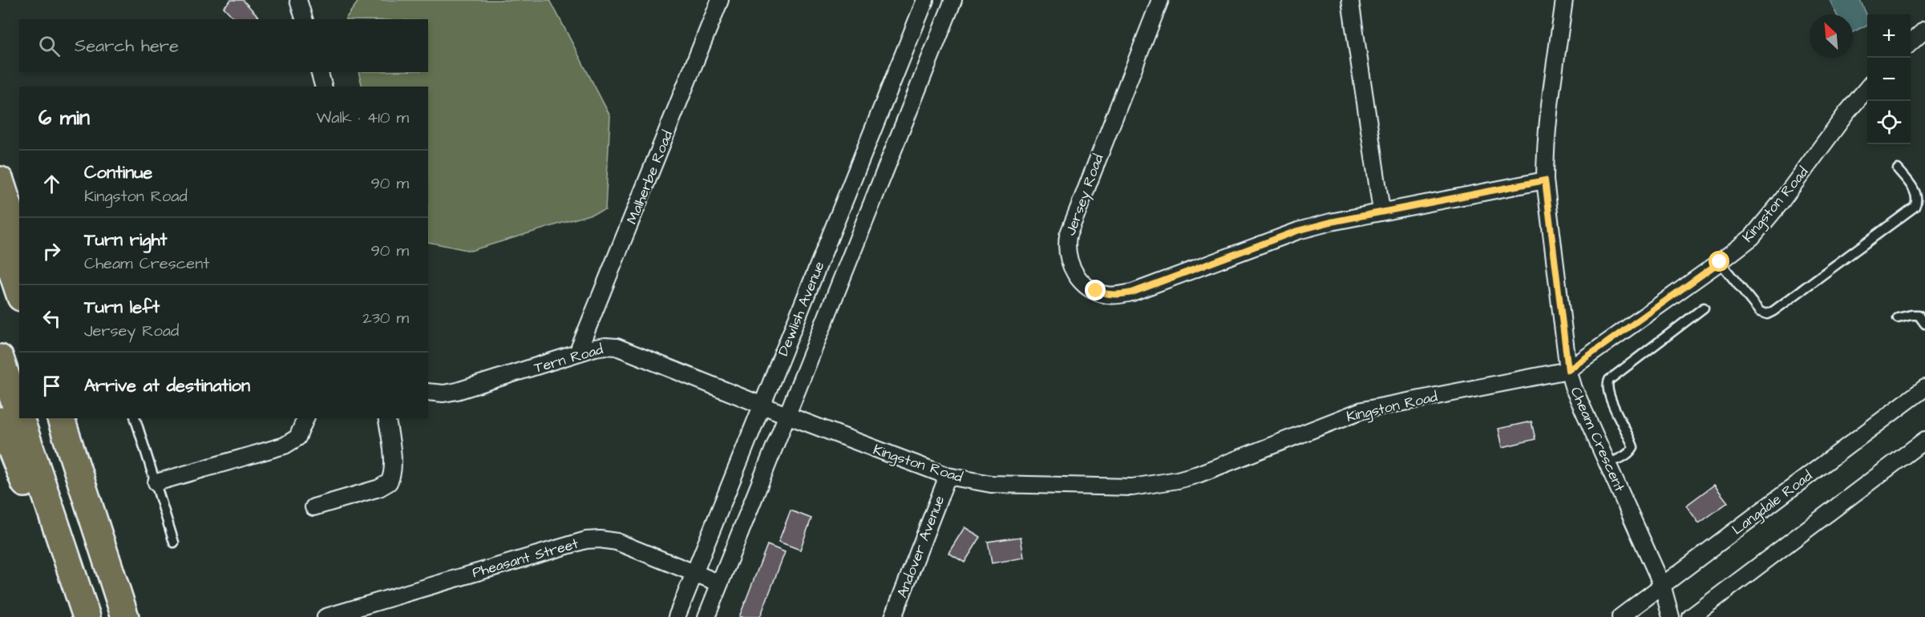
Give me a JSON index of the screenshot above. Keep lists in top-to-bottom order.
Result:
{
  "streets": {
    "street": [
      "Malherbe Road",
      "Jersey Road",
      "Kingston Road",
      "Dewlish Avenue",
      "Tern Road",
      "Cheam Crescent",
      "Langdale Road",
      "Andover Avenue",
      "Pheasant Street"
    ]
  },
  "crossings": [
    ["Malherbe Road", "Tern Road"],
    ["Jersey Road", "Cheam Crescent"],
    ["Kingston Road", "Dewlish Avenue"],
    ["Kingston Road", "Tern Road"],
    ["Kingston Road", "Cheam Crescent"],
    ["Kingston Road", "Andover Avenue"],
    ["Dewlish Avenue", "Tern Road"],
    ["Dewlish Avenue", "Pheasant Street"],
    ["Cheam Crescent", "Langdale Road"]
  ],
  "north": "top left",
  "page": {
    "map_buttons": ["+", "−"],
    "search": "Search here",
    "heading": ["6 min", "Walk · 410 m"],
    "list": [
      ["Continue", "Kingston Road", "90 m"],
      ["Turn right", "Cheam Crescent", "90 m"],
      ["Turn left", "Jersey Road", "230 m"],
      "Arrive at destination"
    ]
  }
}
